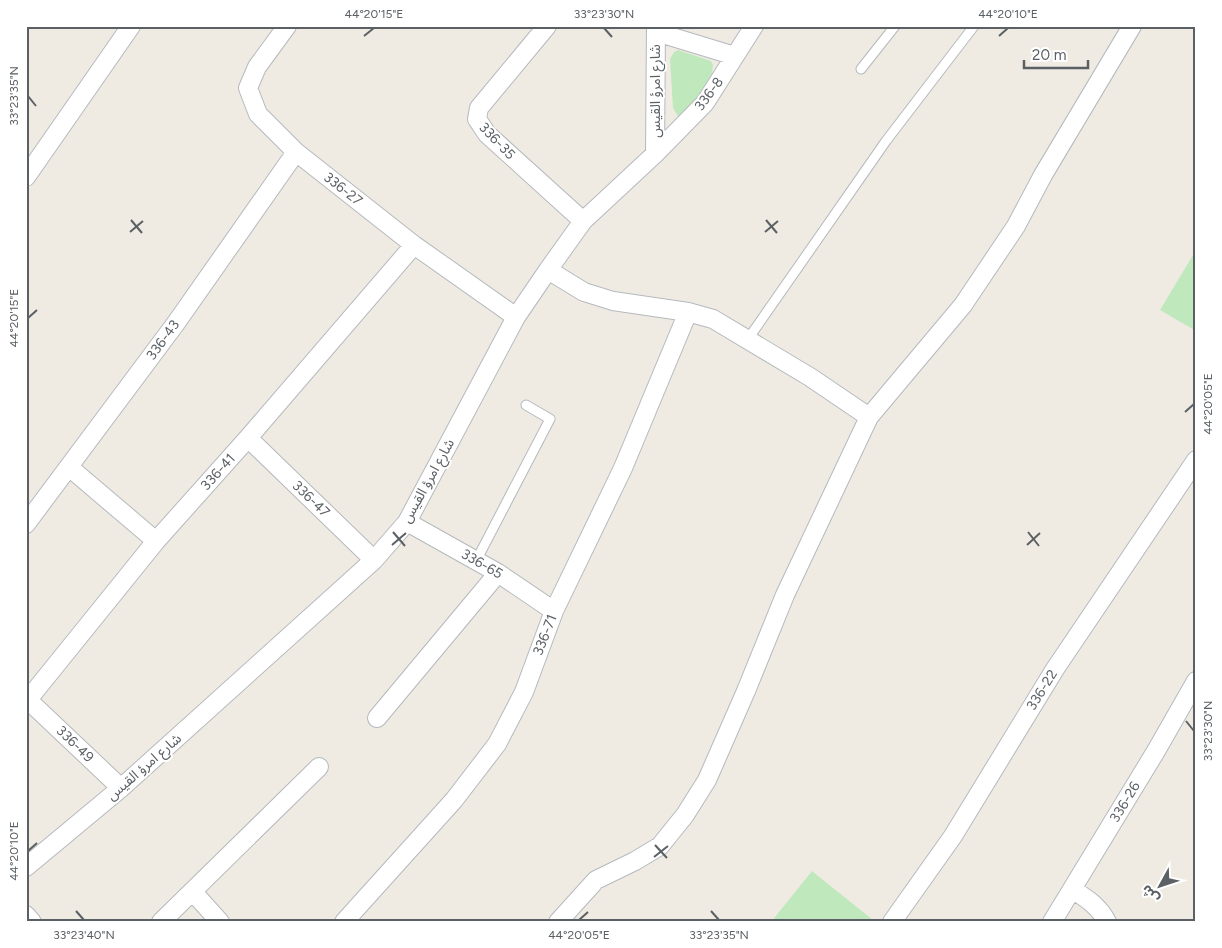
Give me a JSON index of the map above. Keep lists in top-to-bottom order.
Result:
{
  "streets": {
    "street": [
      "شارع امرؤ القيس",
      "336-8",
      "336-35",
      "336-27",
      "336-43",
      "336-41",
      "336-47",
      "336-65",
      "336-71",
      "336-22",
      "336-49",
      "336-26"
    ]
  },
  "crossings": [
    ["شارع امرؤ القيس", "336-8"],
    ["شارع امرؤ القيس", "336-35"],
    ["شارع امرؤ القيس", "336-27"],
    ["شارع امرؤ القيس", "336-47"],
    ["شارع امرؤ القيس", "336-65"],
    ["شارع امرؤ القيس", "336-49"],
    ["336-27", "336-43"],
    ["336-27", "336-41"],
    ["336-41", "336-47"],
    ["336-41", "336-49"],
    ["336-65", "336-71"]
  ],
  "scale_bar": "20 m",
  "north": "bottom left",
  "coordinates": [
    "44°20'15\"E",
    "33°23'30\"N",
    "44°20'10\"E",
    "33°23'35\"N",
    "44°20'05\"E",
    "33°23'40\"N"
  ]
}
